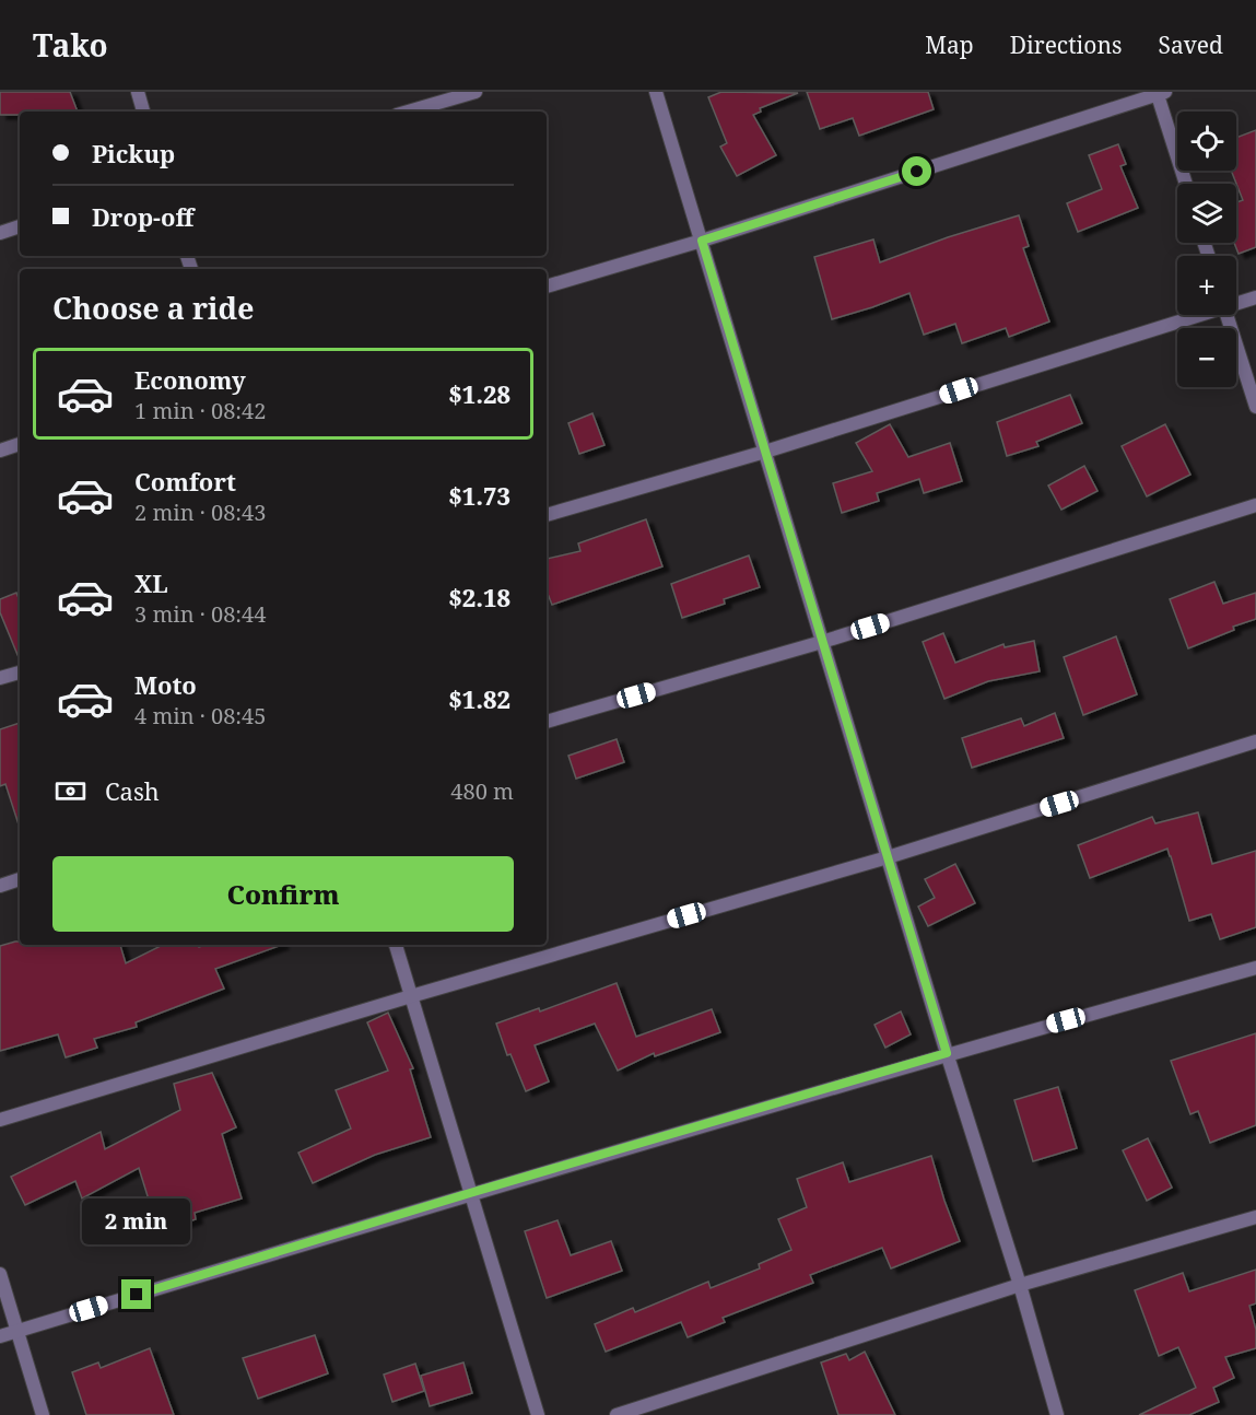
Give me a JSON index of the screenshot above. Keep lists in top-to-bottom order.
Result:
{
  "page": {
    "header": "Tako",
    "nav": ["Map", "Directions", "Saved"],
    "map_buttons": ["+", "−"],
    "banner": ["Pickup", "Drop-off"],
    "heading": "Choose a ride",
    "list": [
      {
        "name": "Economy",
        "note": "1 min · 08:42",
        "value": "$1.28"
      },
      {
        "name": "Comfort",
        "note": "2 min · 08:43",
        "value": "$1.73"
      },
      {
        "name": "XL",
        "note": "3 min · 08:44",
        "value": "$2.18"
      },
      {
        "name": "Moto",
        "note": "4 min · 08:45",
        "value": "$1.82"
      }
    ],
    "pay": ["Cash", "480 m"],
    "buttons": "Confirm",
    "bubble": "2 min"
  }
}
